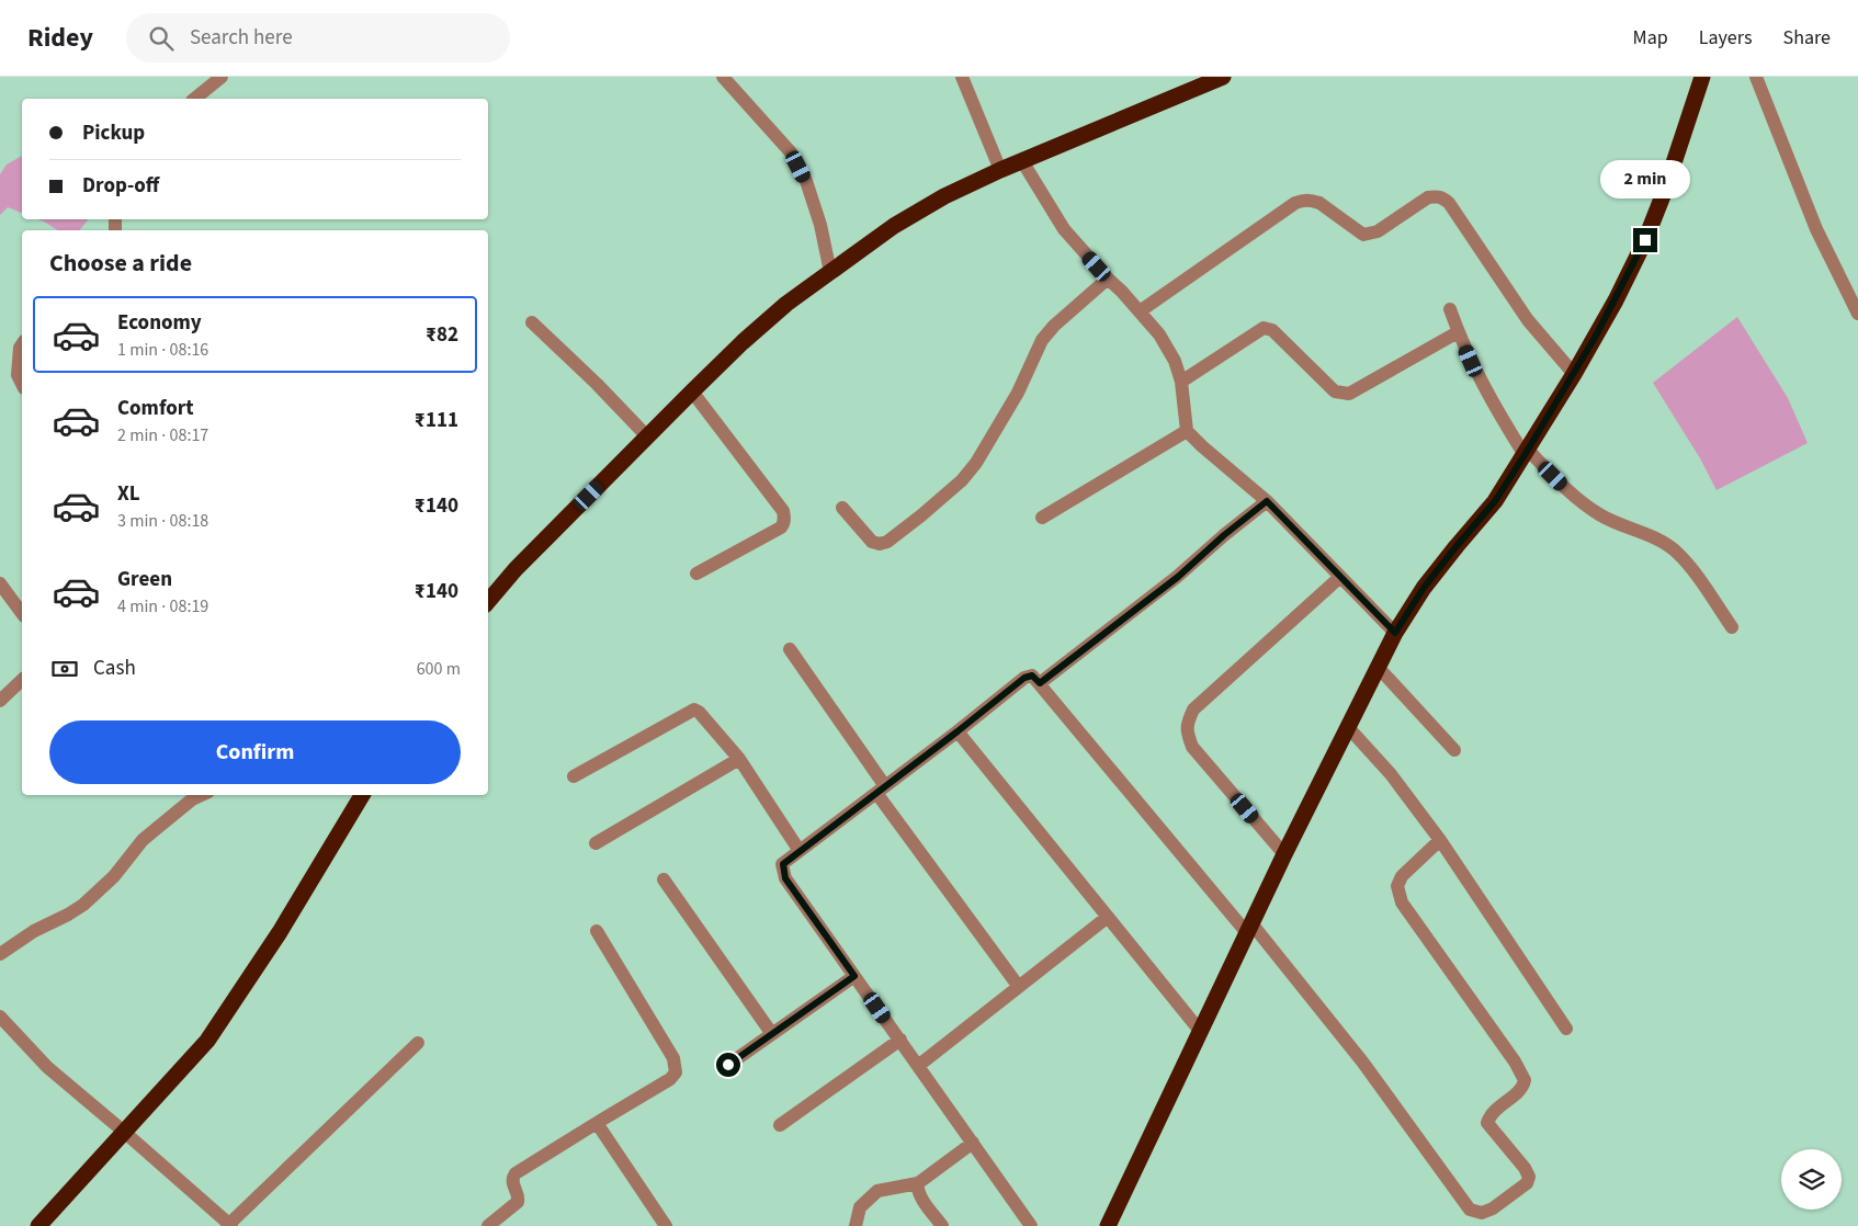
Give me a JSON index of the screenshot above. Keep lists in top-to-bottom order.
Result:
{
  "page": {
    "header": "Ridey",
    "search": "Search here",
    "nav": ["Map", "Layers", "Share"],
    "banner": ["Pickup", "Drop-off"],
    "bubble": "2 min",
    "heading": "Choose a ride",
    "list": [
      {
        "name": "Economy",
        "note": "1 min · 08:16",
        "value": "₹82"
      },
      {
        "name": "Comfort",
        "note": "2 min · 08:17",
        "value": "₹111"
      },
      {
        "name": "XL",
        "note": "3 min · 08:18",
        "value": "₹140"
      },
      {
        "name": "Green",
        "note": "4 min · 08:19",
        "value": "₹140"
      }
    ],
    "pay": ["Cash", "600 m"],
    "buttons": "Confirm"
  }
}
